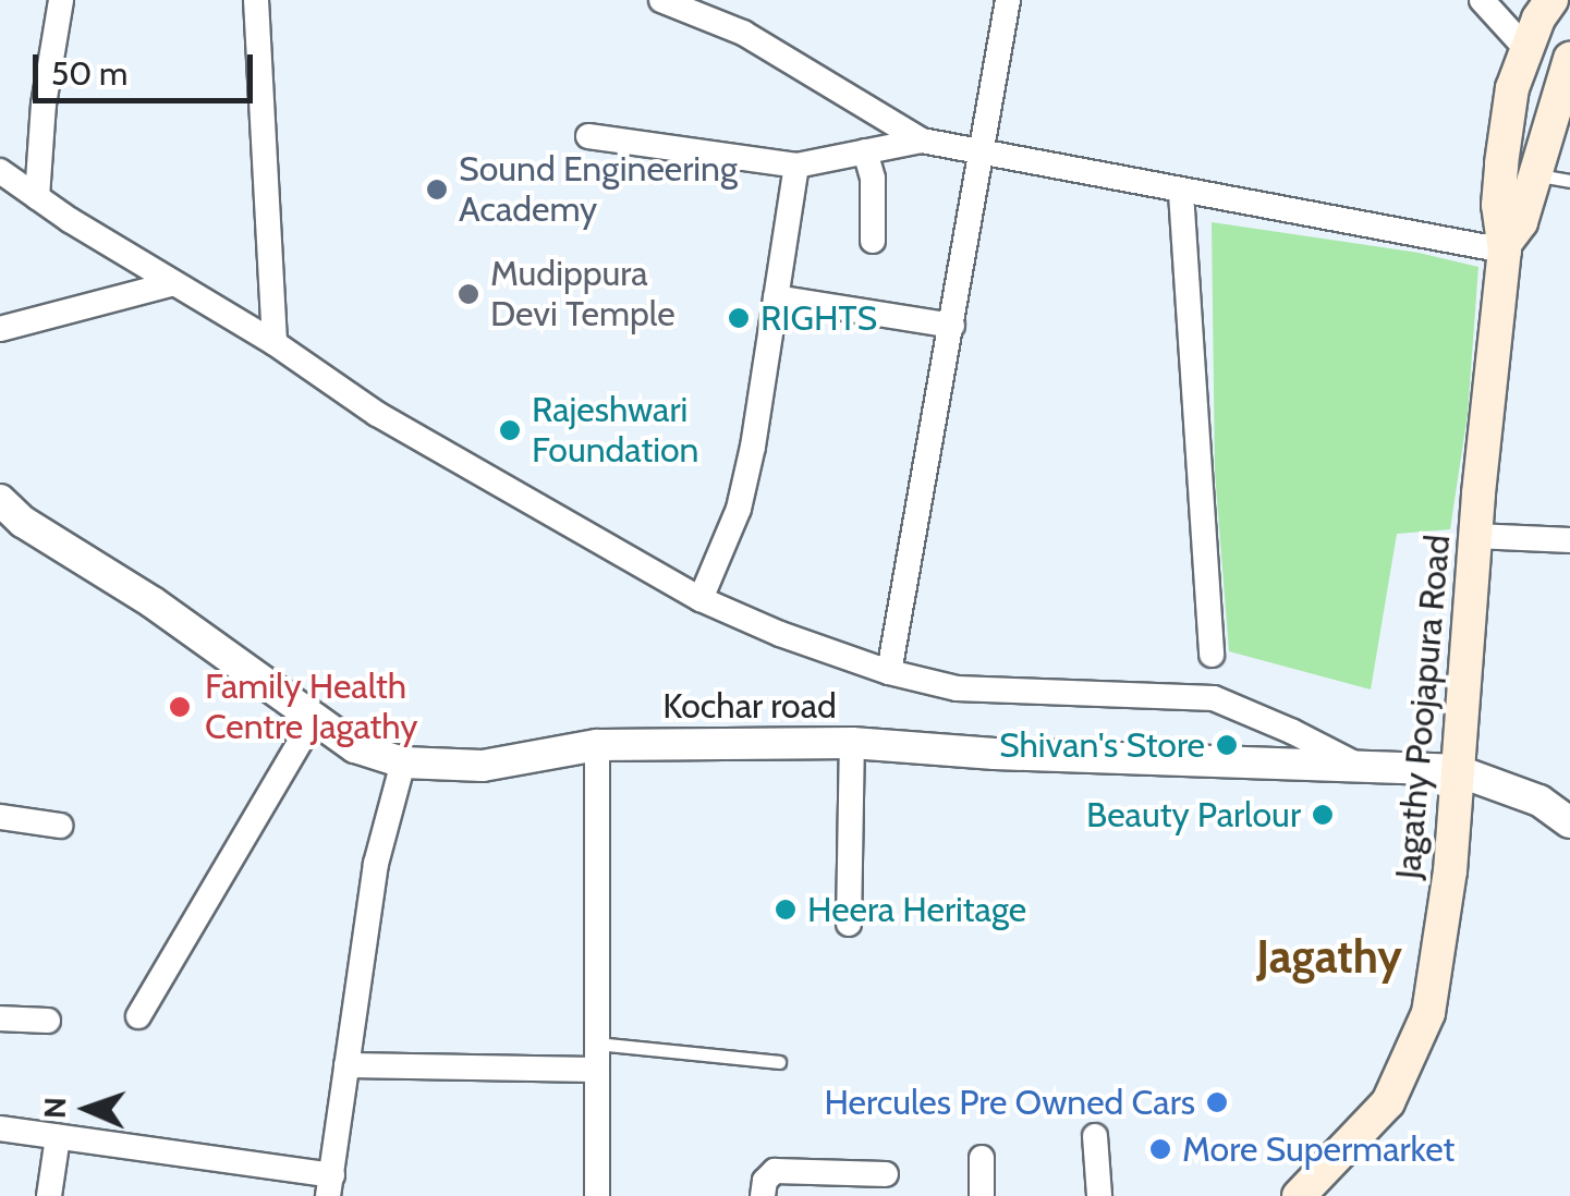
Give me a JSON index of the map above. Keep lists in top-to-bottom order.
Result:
{
  "streets": {
    "main road": ["Jagathy Poojapura Road"],
    "street": ["Kochar road"]
  },
  "crossings": [
    ["Kochar road", "Jagathy Poojapura Road"]
  ],
  "districts": ["Jagathy"],
  "places": [
    "Sound Engineering Academy",
    "Mudippura Devi Temple",
    "RIGHTS",
    "Rajeshwari Foundation",
    "Family Health Centre Jagathy",
    "Shivan's Store",
    "Beauty Parlour",
    "Heera Heritage",
    "Hercules Pre Owned Cars",
    "More Supermarket"
  ],
  "scale_bar": "50 m",
  "north": "left"
}
